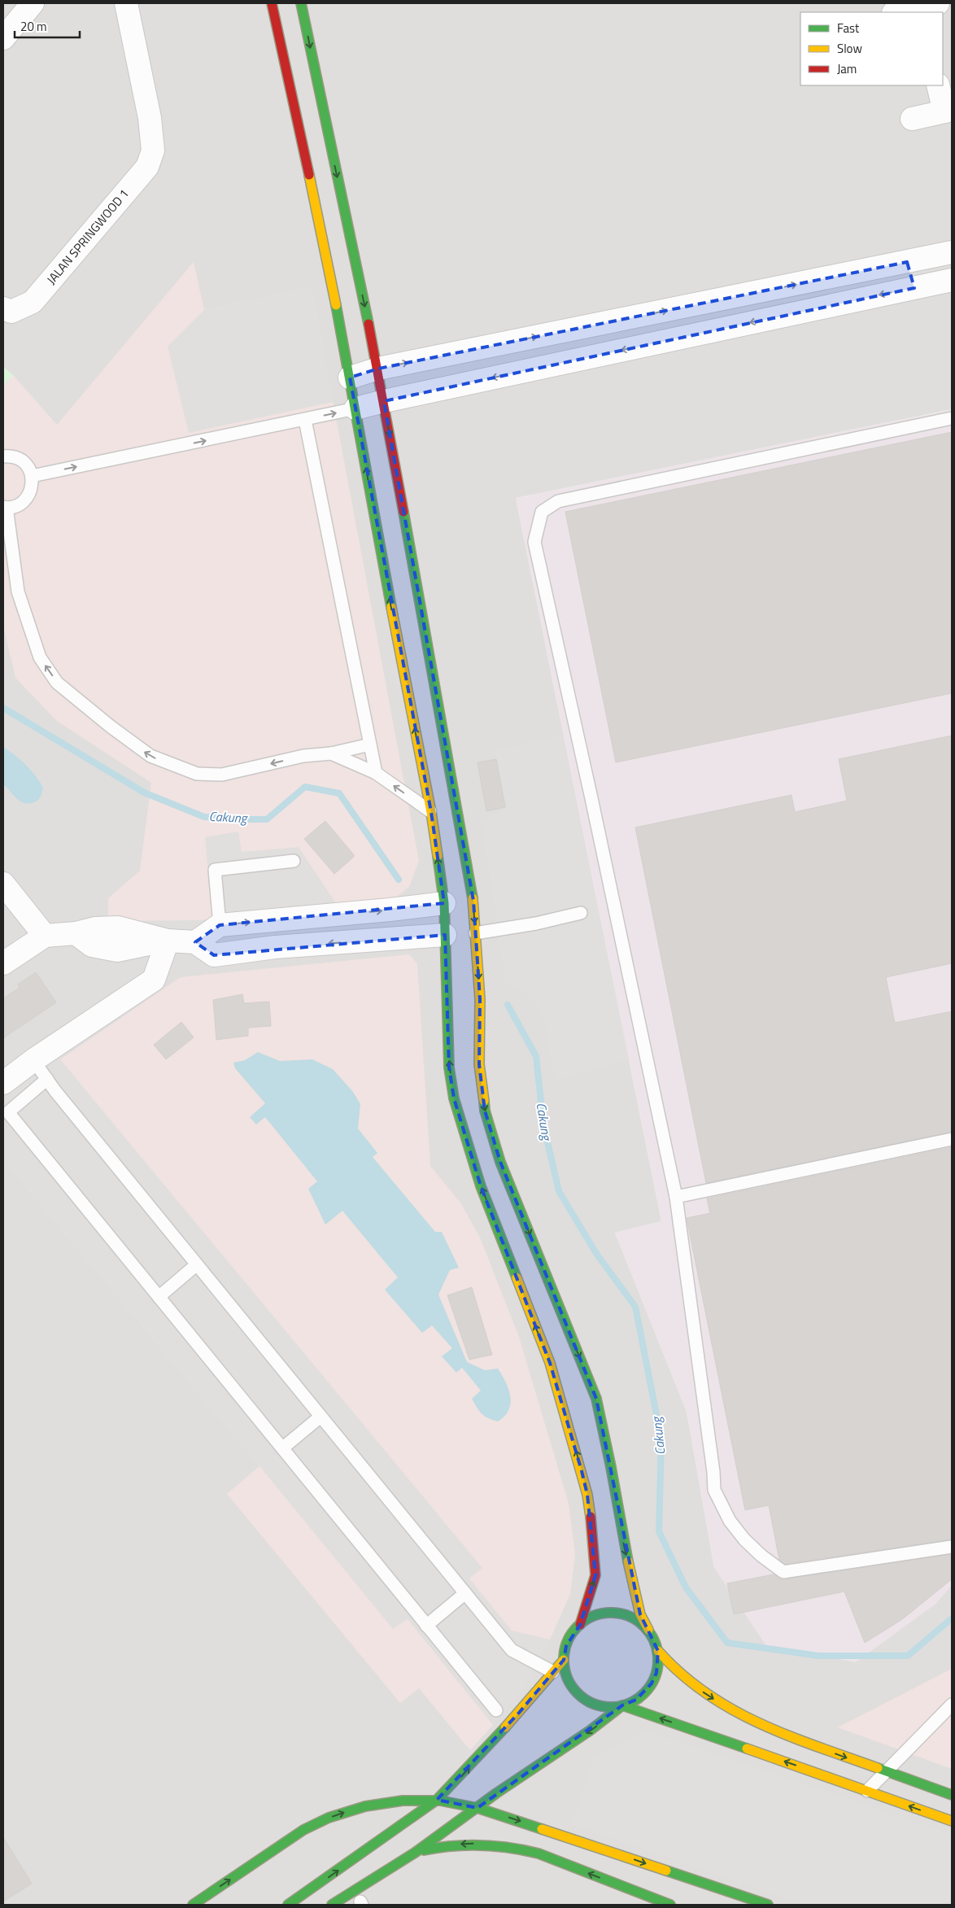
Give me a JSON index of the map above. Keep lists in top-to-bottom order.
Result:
{
  "streets": {
    "street": ["JALAN SPRINGWOOD 1"]
  },
  "water": ["Cakung"],
  "legend": ["Fast", "Slow", "Jam"],
  "scale_bar": "20 m"
}
